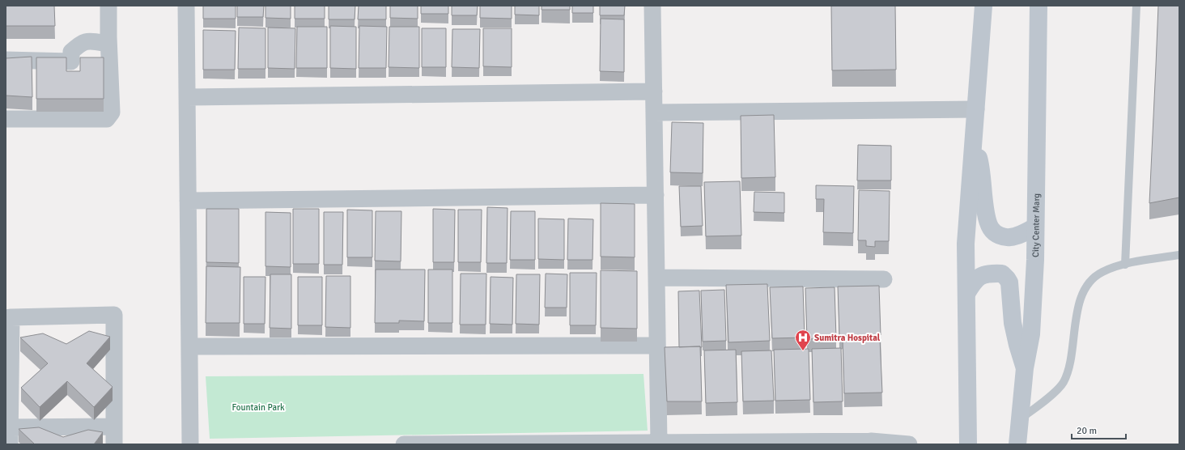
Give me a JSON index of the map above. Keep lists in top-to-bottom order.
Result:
{
  "streets": {
    "street": ["City Center Marg"]
  },
  "parks": ["Fountain Park"],
  "places": {
    "hospital": ["Sumitra Hospital"]
  },
  "scale_bar": "20 m"
}
